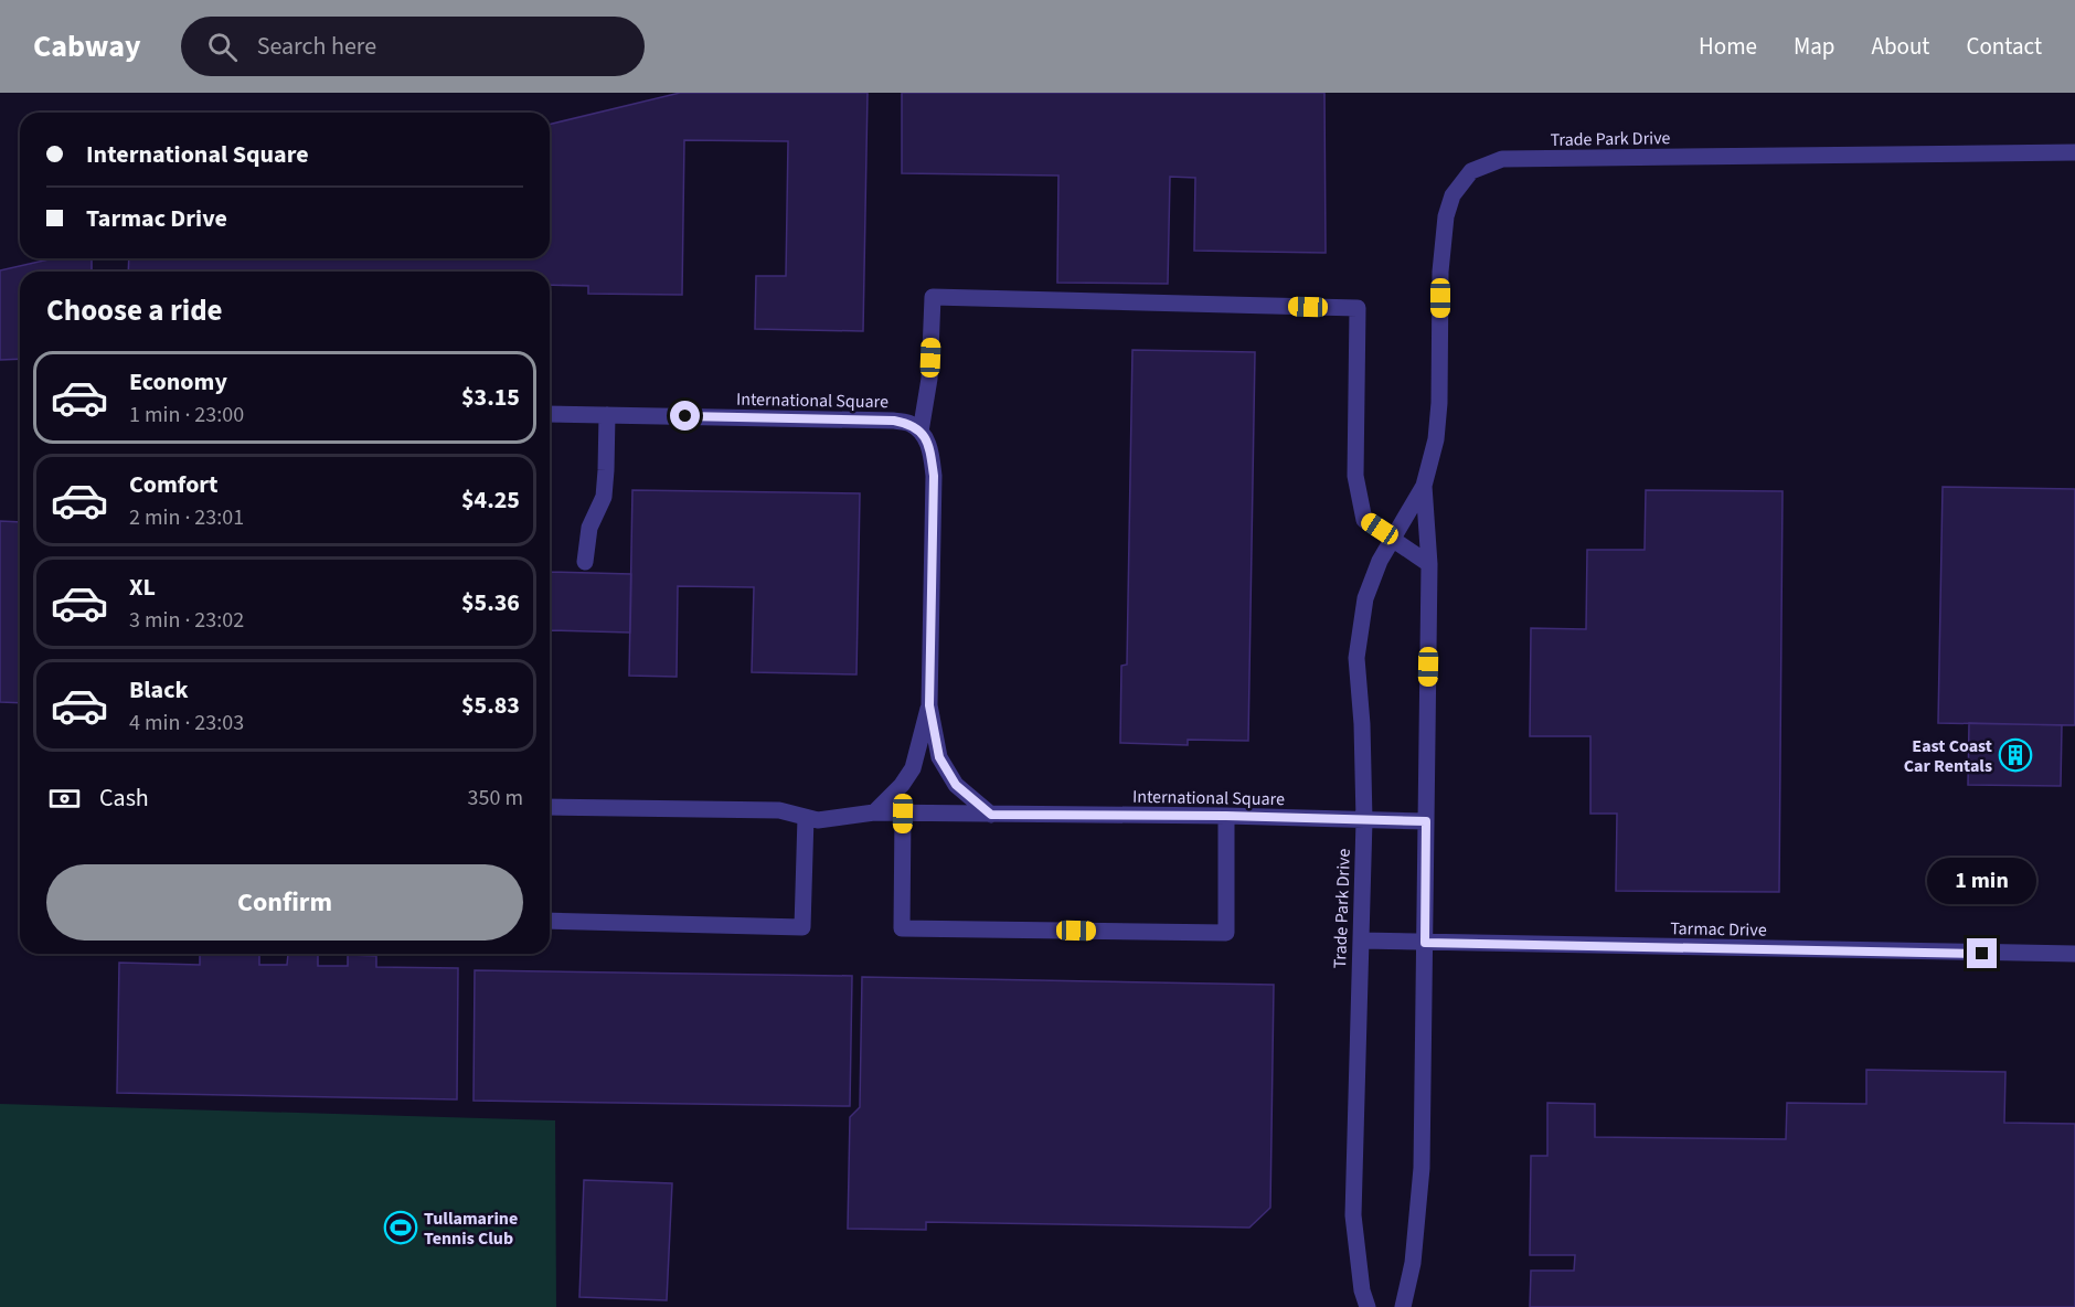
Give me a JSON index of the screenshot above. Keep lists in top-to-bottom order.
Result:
{
  "streets": {
    "street": ["Trade Park Drive", "International Square", "Tarmac Drive"]
  },
  "crossings": [
    ["Trade Park Drive", "International Square"],
    ["Trade Park Drive", "Tarmac Drive"]
  ],
  "places": {
    "building": ["East Coast Car Rentals"],
    "sports": ["Tullamarine Tennis Club"]
  },
  "page": {
    "header": "Cabway",
    "search": "Search here",
    "nav": [
      "Home",
      "Map",
      "About",
      "Contact"
    ],
    "banner": ["International Square", "Tarmac Drive"],
    "heading": "Choose a ride",
    "list": [
      {
        "name": "Economy",
        "note": "1 min · 23:00",
        "value": "$3.15"
      },
      {
        "name": "Comfort",
        "note": "2 min · 23:01",
        "value": "$4.25"
      },
      {
        "name": "XL",
        "note": "3 min · 23:02",
        "value": "$5.36"
      },
      {
        "name": "Black",
        "note": "4 min · 23:03",
        "value": "$5.83"
      }
    ],
    "pay": ["Cash", "350 m"],
    "buttons": "Confirm",
    "bubble": "1 min"
  }
}
